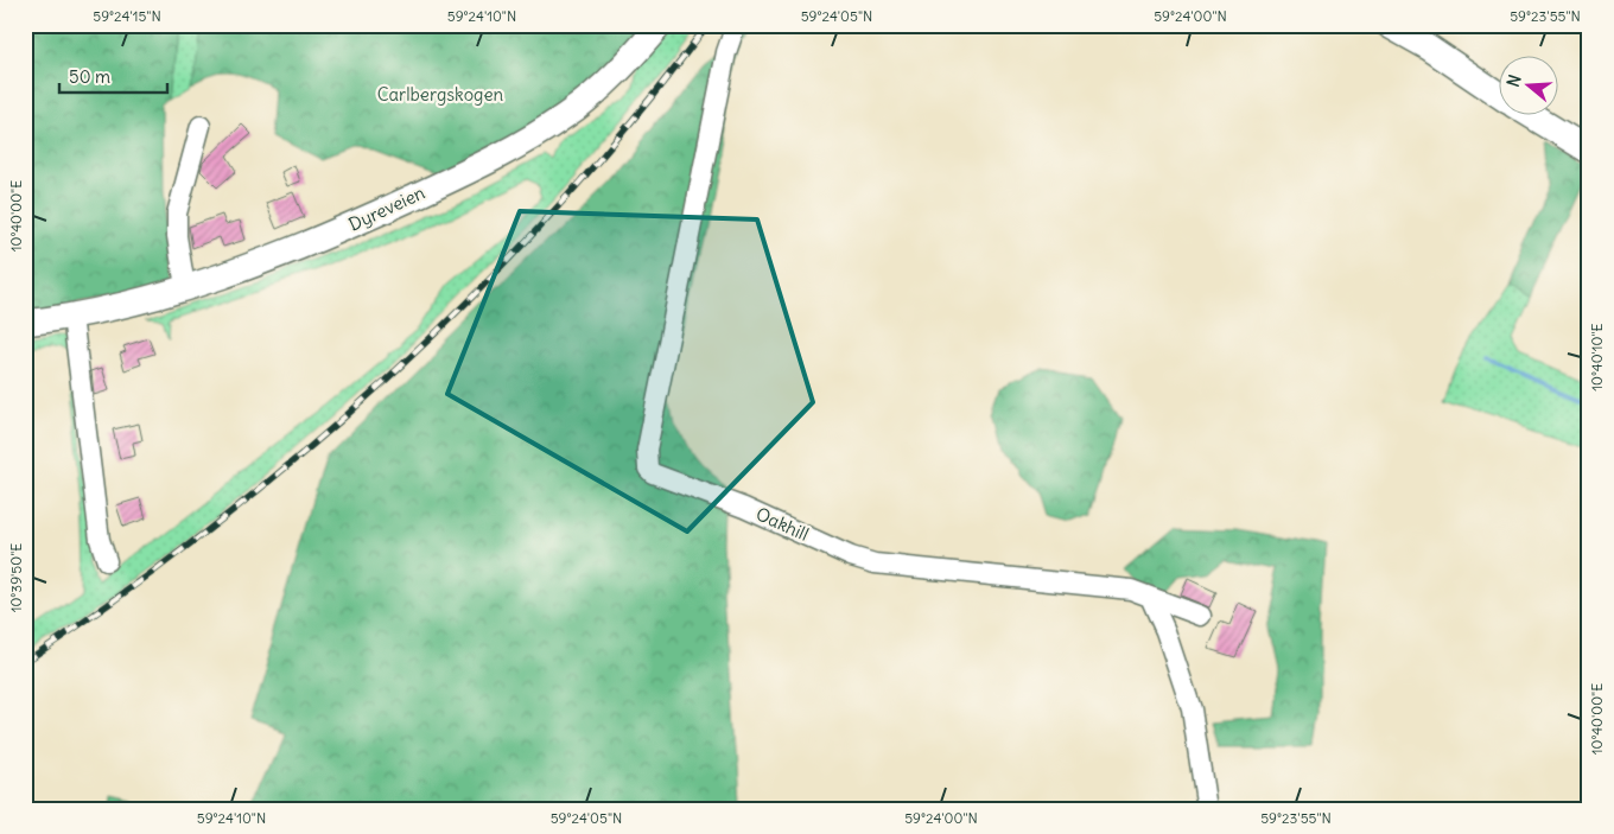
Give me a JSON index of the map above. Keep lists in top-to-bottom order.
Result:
{
  "streets": {
    "main road": ["Dyreveien"],
    "street": ["Oakhill"]
  },
  "parks": ["Carlbergskogen"],
  "scale_bar": "50 m",
  "north": "left",
  "coordinates": [
    "59°24'15\"N",
    "59°24'10\"N",
    "59°24'05\"N",
    "59°24'00\"N",
    "59°23'55\"N",
    "10°40'00\"E",
    "10°40'10\"E",
    "10°39'50\"E"
  ]
}
